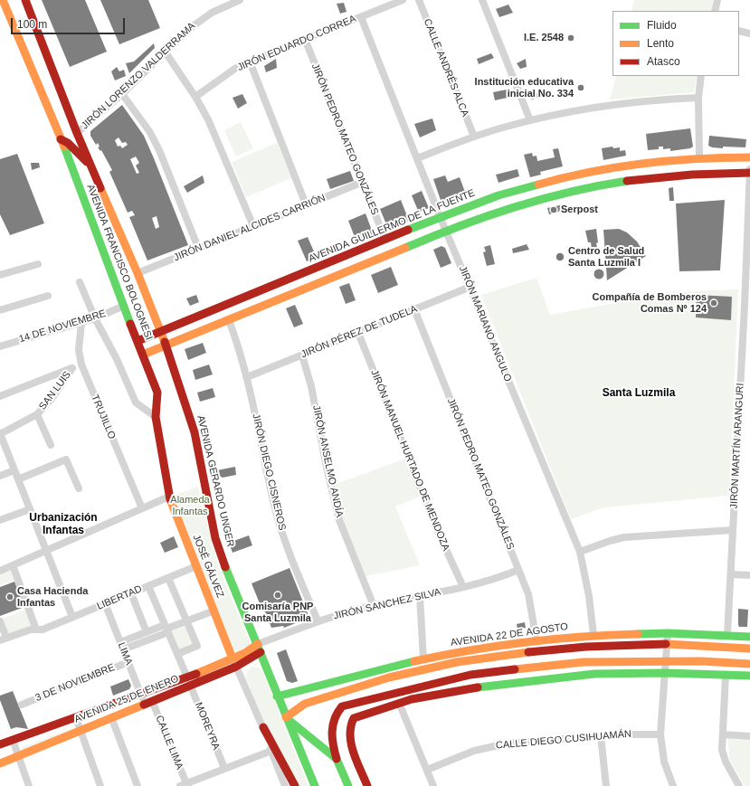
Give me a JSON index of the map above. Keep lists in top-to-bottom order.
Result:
{
  "streets": {
    "main road": [
      "AVENIDA GUILLERMO DE LA FUENTE",
      "AVENIDA FRANCISCO BOLOGNESI",
      "AVENIDA GERARDO UNGER",
      "JOSÉ GÁLVEZ",
      "AVENIDA 22 DE AGOSTO",
      "AVENIDA 25 DE ENERO"
    ],
    "street": [
      "JIRÓN EDUARDO CORREA",
      "CALLE ANDRÉS ALCA",
      "JIRÓN LORENZO VALDERRAMA",
      "JIRÓN PEDRO MATEO GONZÁLES",
      "JIRÓN DANIEL ALCIDES CARRIÓN",
      "JIRÓN MARIANO ANGULO",
      "14 DE NOVIEMBRE",
      "JIRÓN PÉREZ DE TUDELA",
      "SAN LUIS",
      "TRUJILLO",
      "JIRÓN MARTÍN ARANGURI",
      "JIRÓN MANUEL HURTADO DE MENDOZA",
      "JIRÓN ANSELMO ANDÍA",
      "JIRÓN DIEGO CISNEROS",
      "LIBERTAD",
      "JIRÓN SANCHEZ SILVA",
      "LIMA",
      "3 DE NOVIEMBRE",
      "MOREYRA",
      "CALLE DIEGO CUSIHUAMÁN",
      "CALLE LIMA"
    ]
  },
  "crossings": [
    ["JIRÓN EDUARDO CORREA", "JIRÓN PEDRO MATEO GONZÁLES"],
    ["JIRÓN EDUARDO CORREA", "JIRÓN MARIANO ANGULO"],
    ["JIRÓN LORENZO VALDERRAMA", "AVENIDA GERARDO UNGER"],
    ["JIRÓN PEDRO MATEO GONZÁLES", "AVENIDA GUILLERMO DE LA FUENTE"],
    ["JIRÓN PEDRO MATEO GONZÁLES", "JIRÓN DANIEL ALCIDES CARRIÓN"],
    ["JIRÓN PEDRO MATEO GONZÁLES", "JIRÓN PÉREZ DE TUDELA"],
    ["JIRÓN PEDRO MATEO GONZÁLES", "JIRÓN SANCHEZ SILVA"],
    ["JIRÓN PEDRO MATEO GONZÁLES", "AVENIDA 22 DE AGOSTO"],
    ["AVENIDA GUILLERMO DE LA FUENTE", "AVENIDA FRANCISCO BOLOGNESI"],
    ["AVENIDA GUILLERMO DE LA FUENTE", "JIRÓN MARIANO ANGULO"],
    ["AVENIDA GUILLERMO DE LA FUENTE", "AVENIDA GERARDO UNGER"],
    ["JIRÓN DANIEL ALCIDES CARRIÓN", "AVENIDA GERARDO UNGER"],
    ["AVENIDA FRANCISCO BOLOGNESI", "14 DE NOVIEMBRE"],
    ["AVENIDA FRANCISCO BOLOGNESI", "AVENIDA GERARDO UNGER"],
    ["AVENIDA FRANCISCO BOLOGNESI", "JOSÉ GÁLVEZ"],
    ["JIRÓN MARIANO ANGULO", "JIRÓN PÉREZ DE TUDELA"],
    ["JIRÓN MARIANO ANGULO", "AVENIDA 22 DE AGOSTO"],
    ["14 DE NOVIEMBRE", "TRUJILLO"],
    ["JIRÓN PÉREZ DE TUDELA", "JIRÓN MANUEL HURTADO DE MENDOZA"],
    ["JIRÓN PÉREZ DE TUDELA", "JIRÓN ANSELMO ANDÍA"],
    ["JIRÓN PÉREZ DE TUDELA", "JIRÓN DIEGO CISNEROS"],
    ["JIRÓN MARTÍN ARANGURI", "AVENIDA 22 DE AGOSTO"],
    ["JIRÓN MANUEL HURTADO DE MENDOZA", "JIRÓN SANCHEZ SILVA"],
    ["JIRÓN ANSELMO ANDÍA", "JIRÓN SANCHEZ SILVA"],
    ["JIRÓN DIEGO CISNEROS", "JIRÓN SANCHEZ SILVA"],
    ["AVENIDA GERARDO UNGER", "JIRÓN SANCHEZ SILVA"],
    ["AVENIDA GERARDO UNGER", "AVENIDA 22 DE AGOSTO"],
    ["AVENIDA GERARDO UNGER", "AVENIDA 25 DE ENERO"],
    ["JOSÉ GÁLVEZ", "LIBERTAD"],
    ["JOSÉ GÁLVEZ", "AVENIDA 25 DE ENERO"],
    ["LIBERTAD", "LIMA"],
    ["LIBERTAD", "MOREYRA"],
    ["JIRÓN SANCHEZ SILVA", "AVENIDA 25 DE ENERO"],
    ["LIMA", "3 DE NOVIEMBRE"],
    ["LIMA", "AVENIDA 25 DE ENERO"],
    ["LIMA", "CALLE LIMA"],
    ["AVENIDA 25 DE ENERO", "MOREYRA"],
    ["AVENIDA 25 DE ENERO", "CALLE LIMA"]
  ],
  "districts": ["Santa Luzmila", "Urbanización Infantas"],
  "parks": ["Alameda Infantas"],
  "places": [
    "I.E. 2548",
    "Institución educativa inicial No. 334",
    "Serpost",
    "Centro de Salud Santa Luzmila I",
    "Compañía de Bomberos Comas Nº 124",
    "Comisaría PNP Santa Luzmila",
    "Casa Hacienda Infantas"
  ],
  "legend": ["Fluido", "Lento", "Atasco"],
  "scale_bar": "100 m"
}
